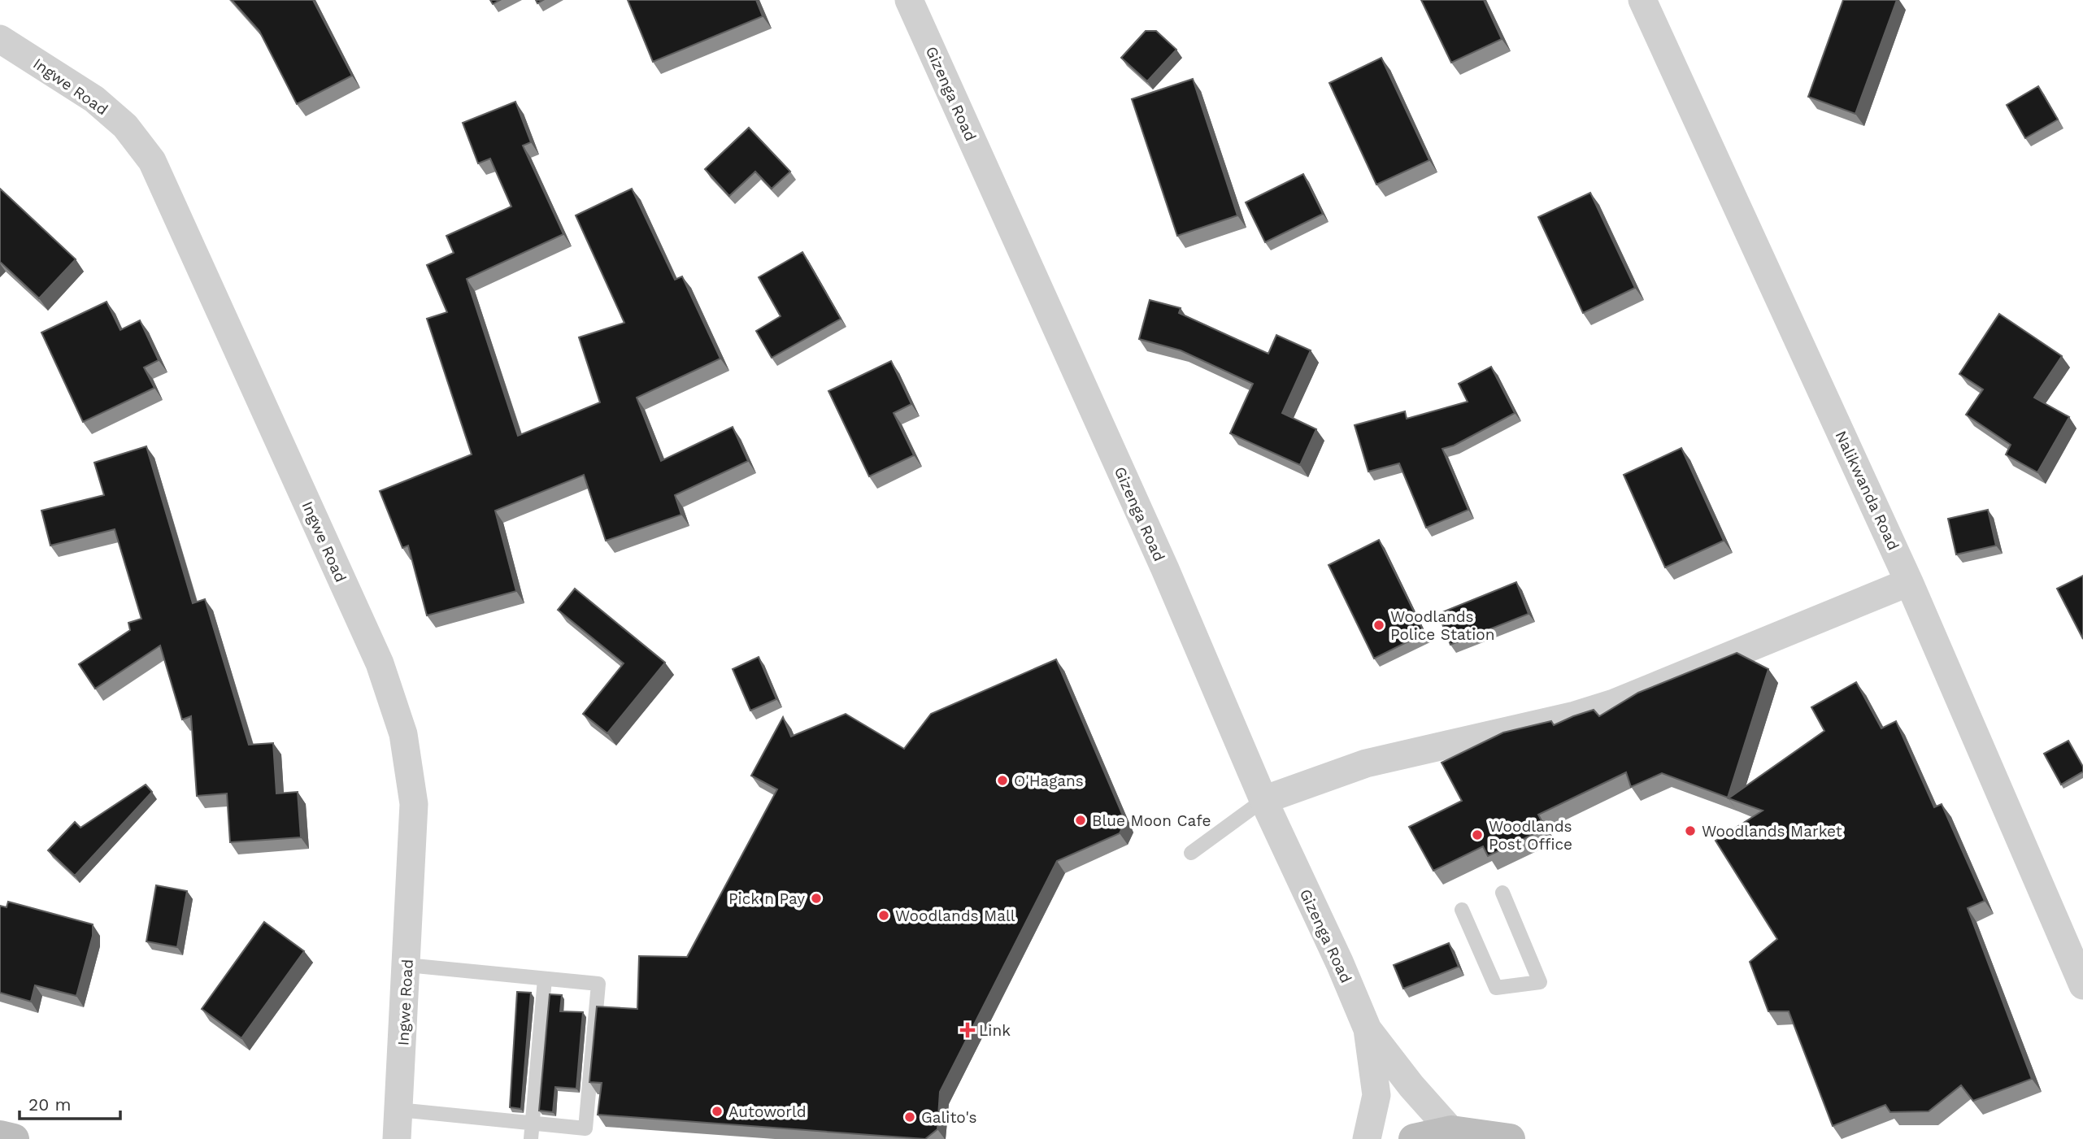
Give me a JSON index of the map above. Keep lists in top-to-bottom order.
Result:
{
  "streets": {
    "street": ["Ingwe Road", "Gizenga Road", "Nalikwanda Road"]
  },
  "places": {
    "other": [
      "Woodlands Police Station",
      "O'Hagans",
      "Blue Moon Cafe",
      "Woodlands Market",
      "Woodlands Post Office",
      "Pick n Pay",
      "Woodlands Mall",
      "Autoworld",
      "Galito's"
    ],
    "health": ["Link"]
  },
  "scale_bar": "20 m"
}
